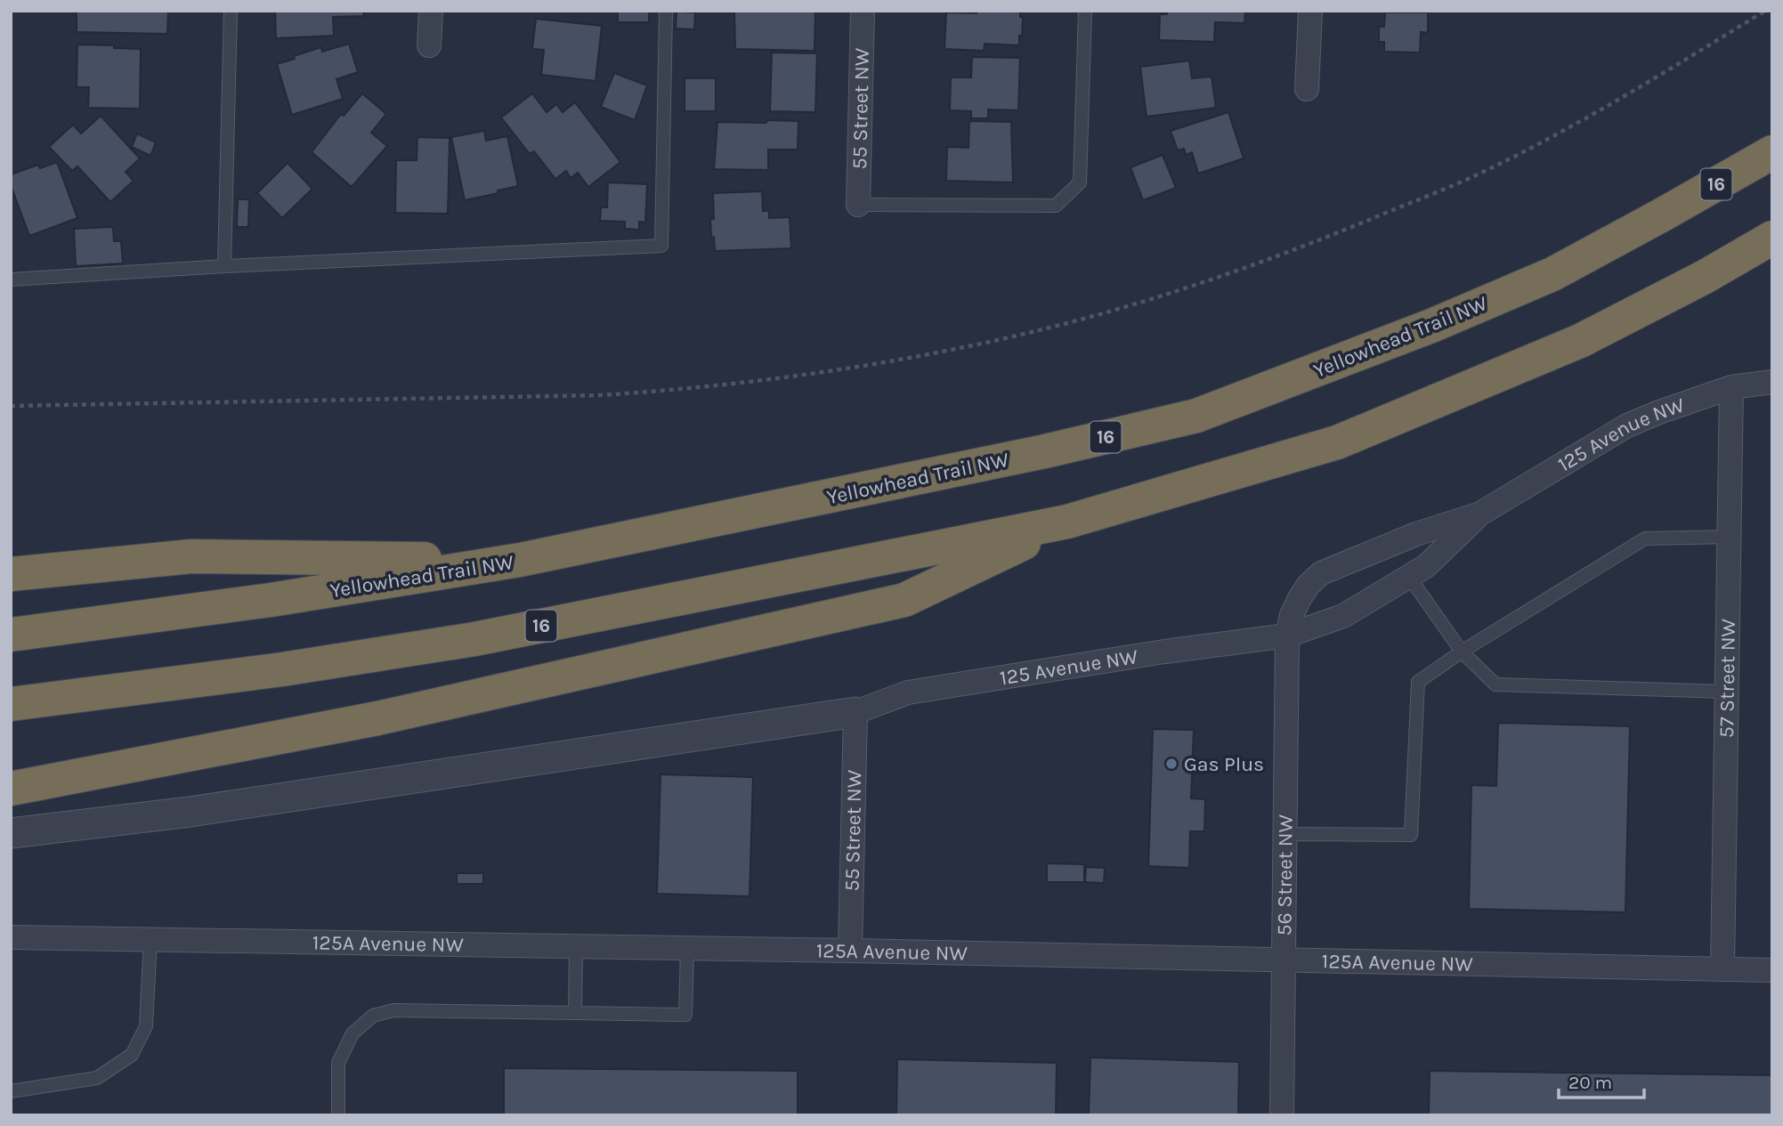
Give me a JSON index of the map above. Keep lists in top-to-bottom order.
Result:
{
  "streets": {
    "highway": ["16", "Yellowhead Trail NW"],
    "street": [
      "55 Street NW",
      "125 Avenue NW",
      "57 Street NW",
      "56 Street NW",
      "125A Avenue NW"
    ]
  },
  "crossings": [
    ["55 Street NW", "125 Avenue NW"],
    ["55 Street NW", "125A Avenue NW"],
    ["125 Avenue NW", "57 Street NW"],
    ["125 Avenue NW", "56 Street NW"],
    ["57 Street NW", "125A Avenue NW"],
    ["56 Street NW", "125A Avenue NW"]
  ],
  "places": ["Gas Plus"],
  "scale_bar": "20 m"
}
